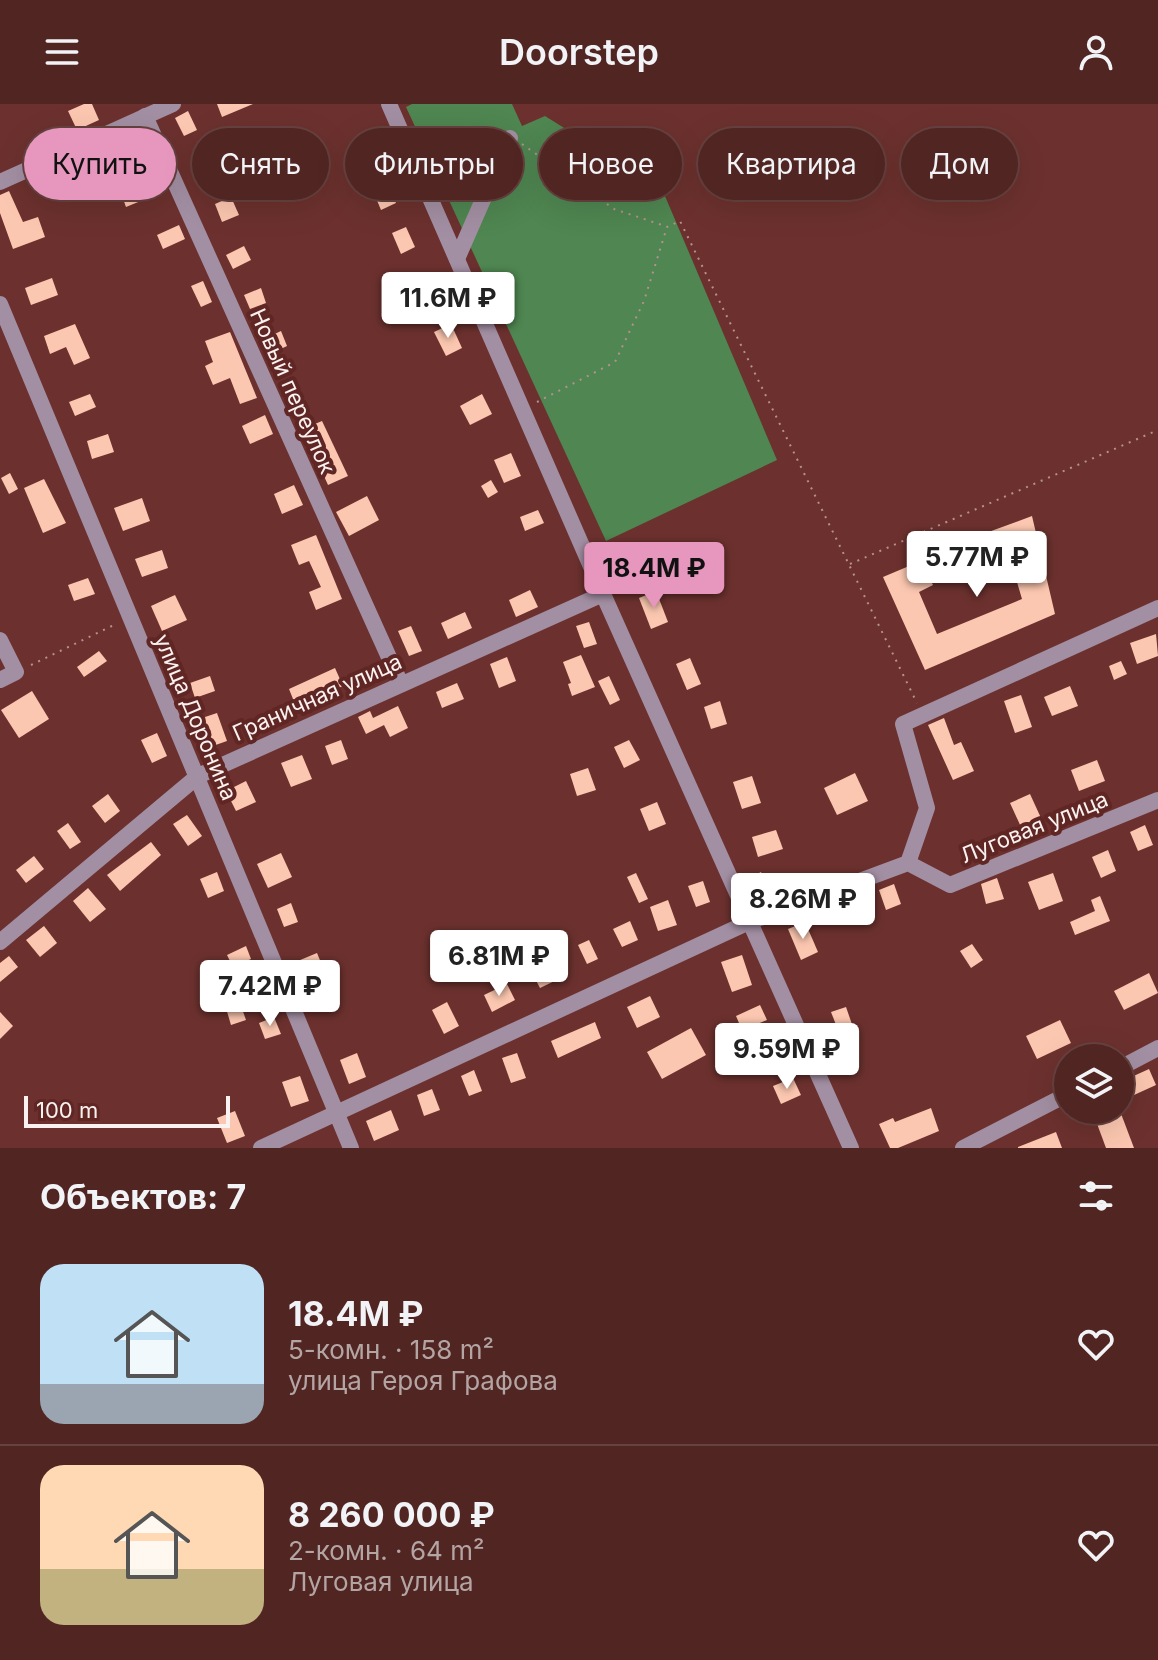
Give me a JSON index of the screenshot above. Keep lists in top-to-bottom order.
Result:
{
  "streets": {
    "street": [
      "Новый переулок",
      "Граничная улица",
      "улица Доронина",
      "Луговая улица"
    ]
  },
  "crossings": [
    ["Новый переулок", "Граничная улица"],
    ["Граничная улица", "улица Доронина"]
  ],
  "scale_bar": "100 m",
  "page": {
    "header": "Doorstep",
    "chip": [
      "Купить",
      "Снять",
      "Фильтры",
      "Новое",
      "Квартира",
      "Дом"
    ],
    "price": [
      "11.6M ₽",
      "5.77M ₽",
      "18.4M ₽",
      "8.26M ₽",
      "6.81M ₽",
      "7.42M ₽",
      "9.59M ₽"
    ],
    "scale": "100 m",
    "heading": "Объектов: 7",
    "list": [
      {
        "name": "18.4M ₽",
        "note": "5-комн. · 158 m² · улица Героя Графова"
      },
      {
        "name": "8 260 000 ₽",
        "note": "2-комн. · 64 m² · Луговая улица"
      }
    ]
  }
}
